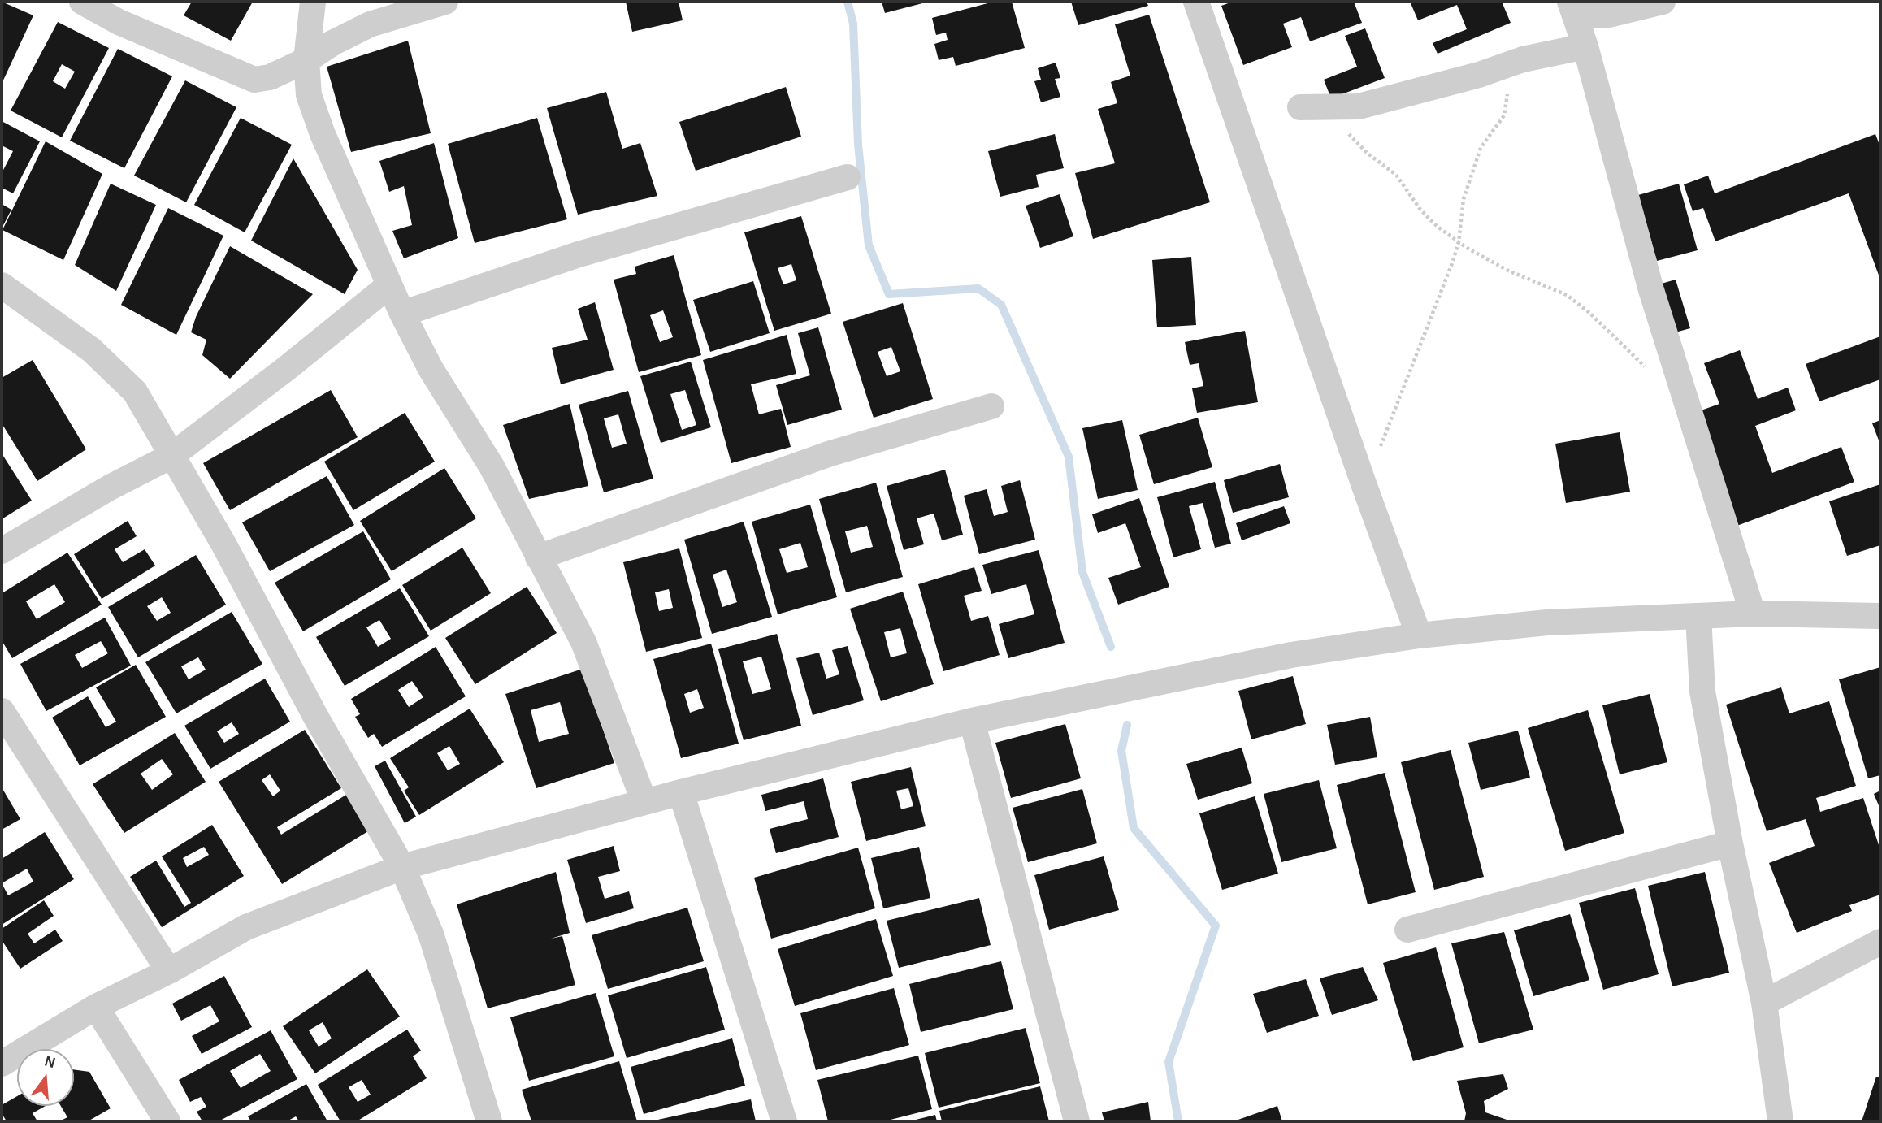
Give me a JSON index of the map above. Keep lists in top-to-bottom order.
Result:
{
  "north": "top"
}
